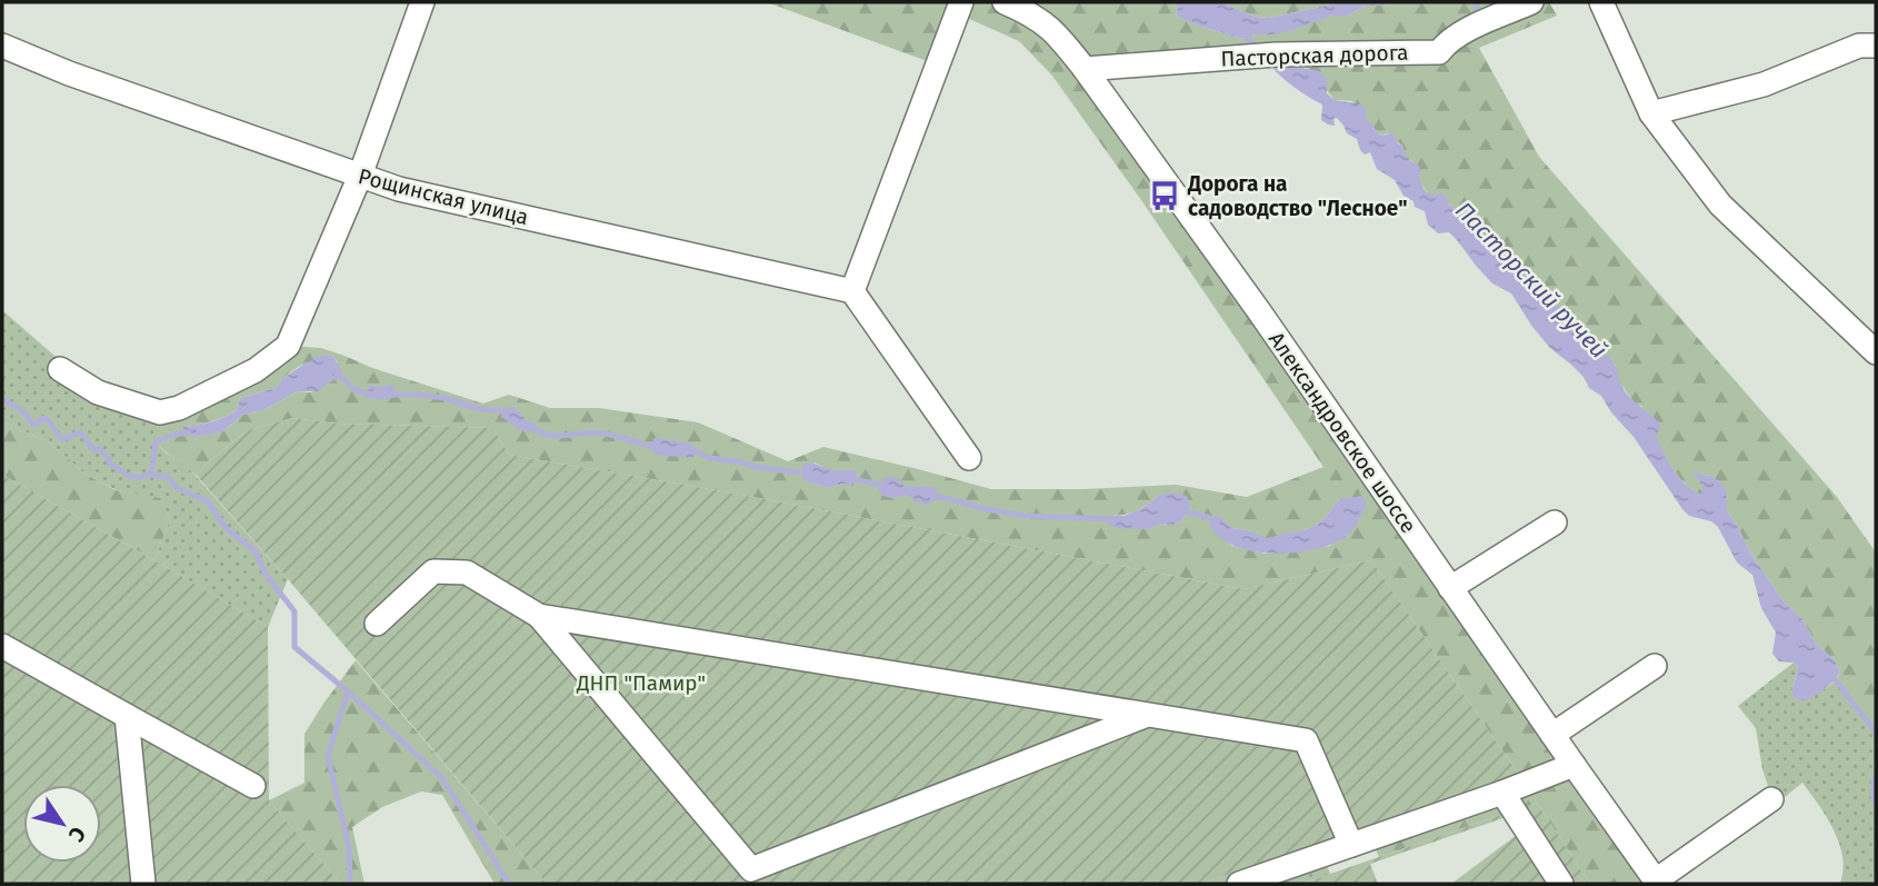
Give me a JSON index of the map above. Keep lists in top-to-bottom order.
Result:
{
  "streets": {
    "street": ["Пасторская дорога", "Рощинская улица", "Александровское шоссе"]
  },
  "crossings": [
    ["Пасторская дорога", "Александровское шоссе"]
  ],
  "water": ["Пасторский ручей"],
  "parks": ["ДНП \"Памир\""],
  "places": {
    "bus stop": ["Дорога на садоводство \"Лесное\""]
  },
  "north": "bottom right"
}
